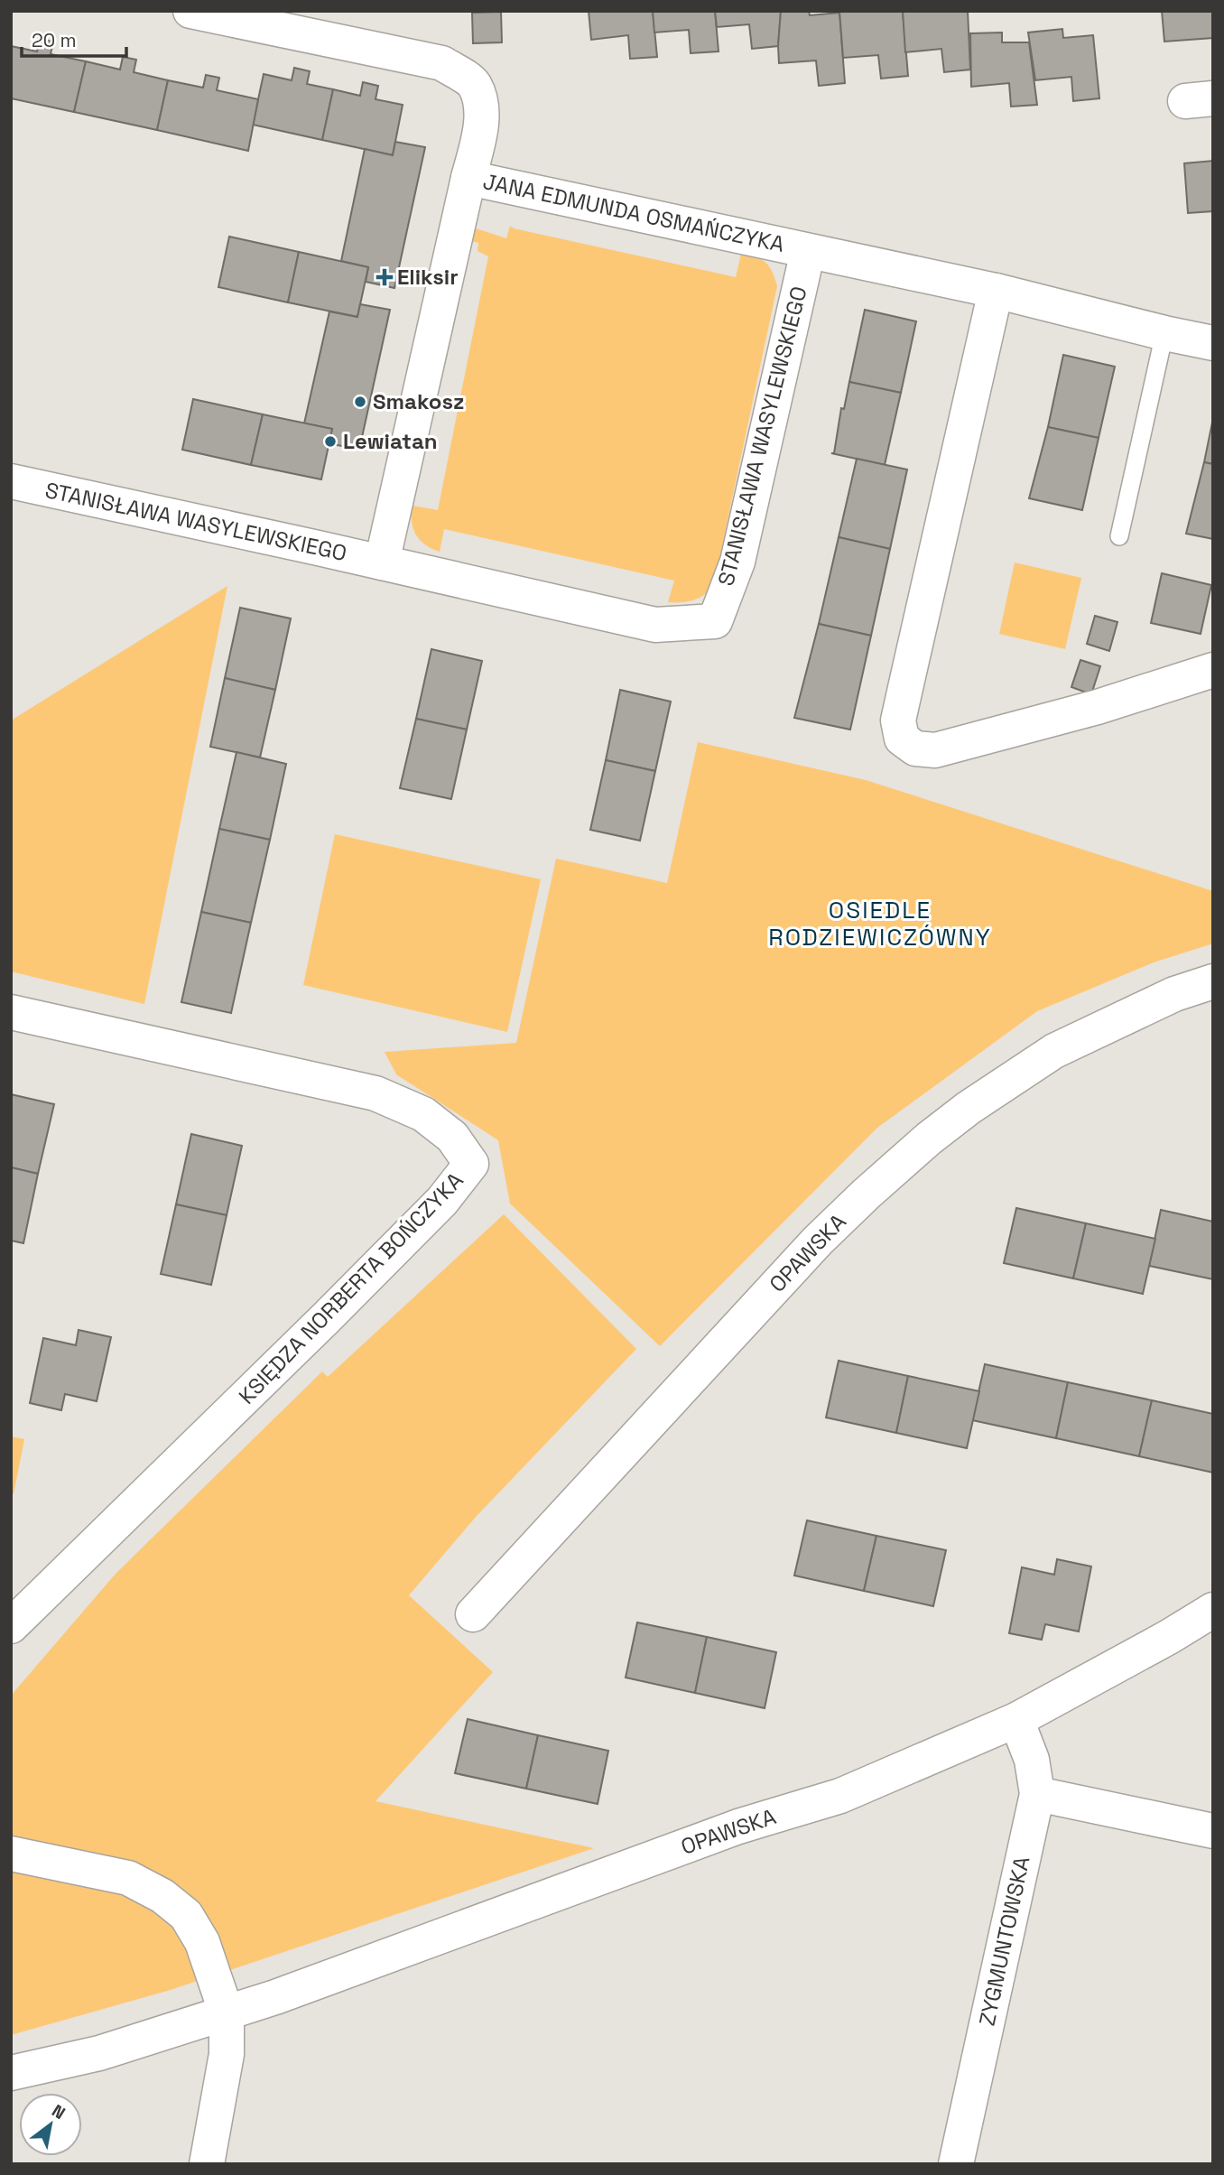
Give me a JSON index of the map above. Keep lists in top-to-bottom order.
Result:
{
  "streets": {
    "street": [
      "JANA EDMUNDA OSMAŃCZYKA",
      "STANISŁAWA WASYLEWSKIEGO",
      "OPAWSKA",
      "KSIĘDZA NORBERTA BOŃCZYKA",
      "ZYGMUNTOWSKA"
    ]
  },
  "crossings": [
    ["JANA EDMUNDA OSMAŃCZYKA", "STANISŁAWA WASYLEWSKIEGO"],
    ["OPAWSKA", "ZYGMUNTOWSKA"]
  ],
  "districts": ["OSIEDLE RODZIEWICZÓWNY"],
  "places": {
    "health": ["Eliksir"],
    "other": ["Smakosz", "Lewiatan"]
  },
  "scale_bar": "20 m",
  "north": "top right"
}
